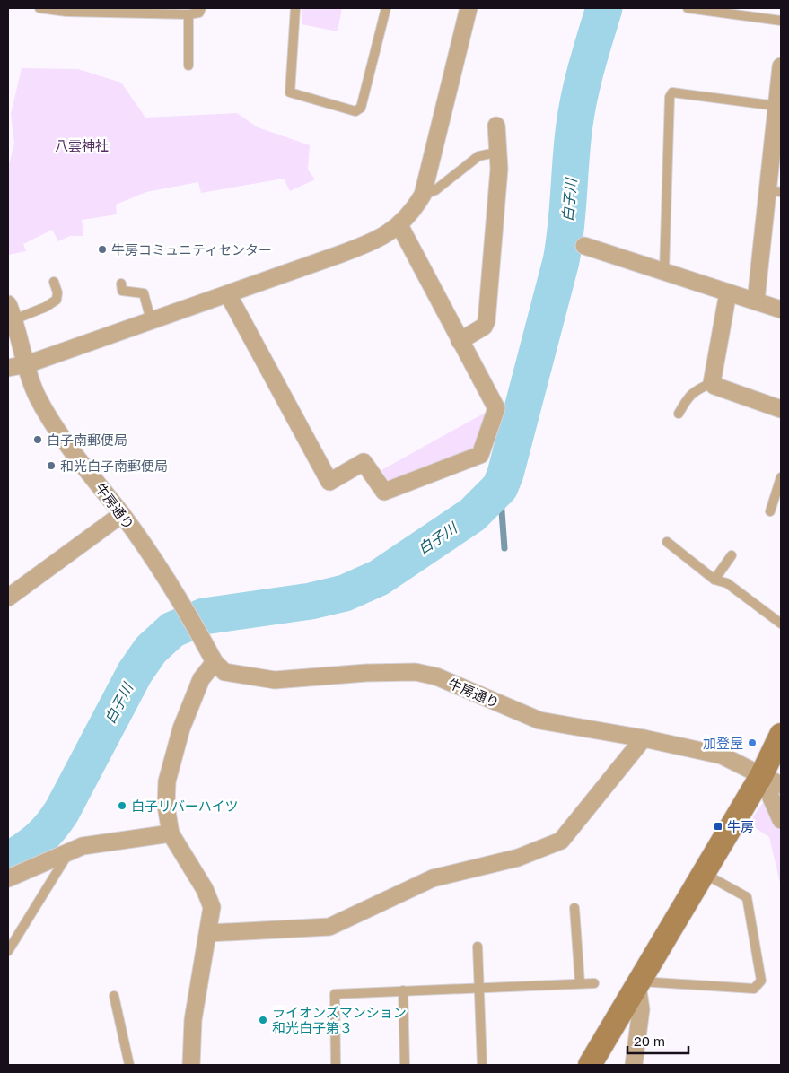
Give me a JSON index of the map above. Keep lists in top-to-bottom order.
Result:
{
  "streets": {
    "street": ["牛房通り"]
  },
  "water": ["白子川"],
  "parks": ["八雲神社"],
  "places": {
    "other": [
      "牛房コミュニティセンター",
      "白子南郵便局",
      "和光白子南郵便局",
      "加登屋",
      "白子リバーハイツ",
      "ライオンズマンション 和光白子第３"
    ],
    "transit": ["牛房"]
  },
  "scale_bar": "20 m"
}
